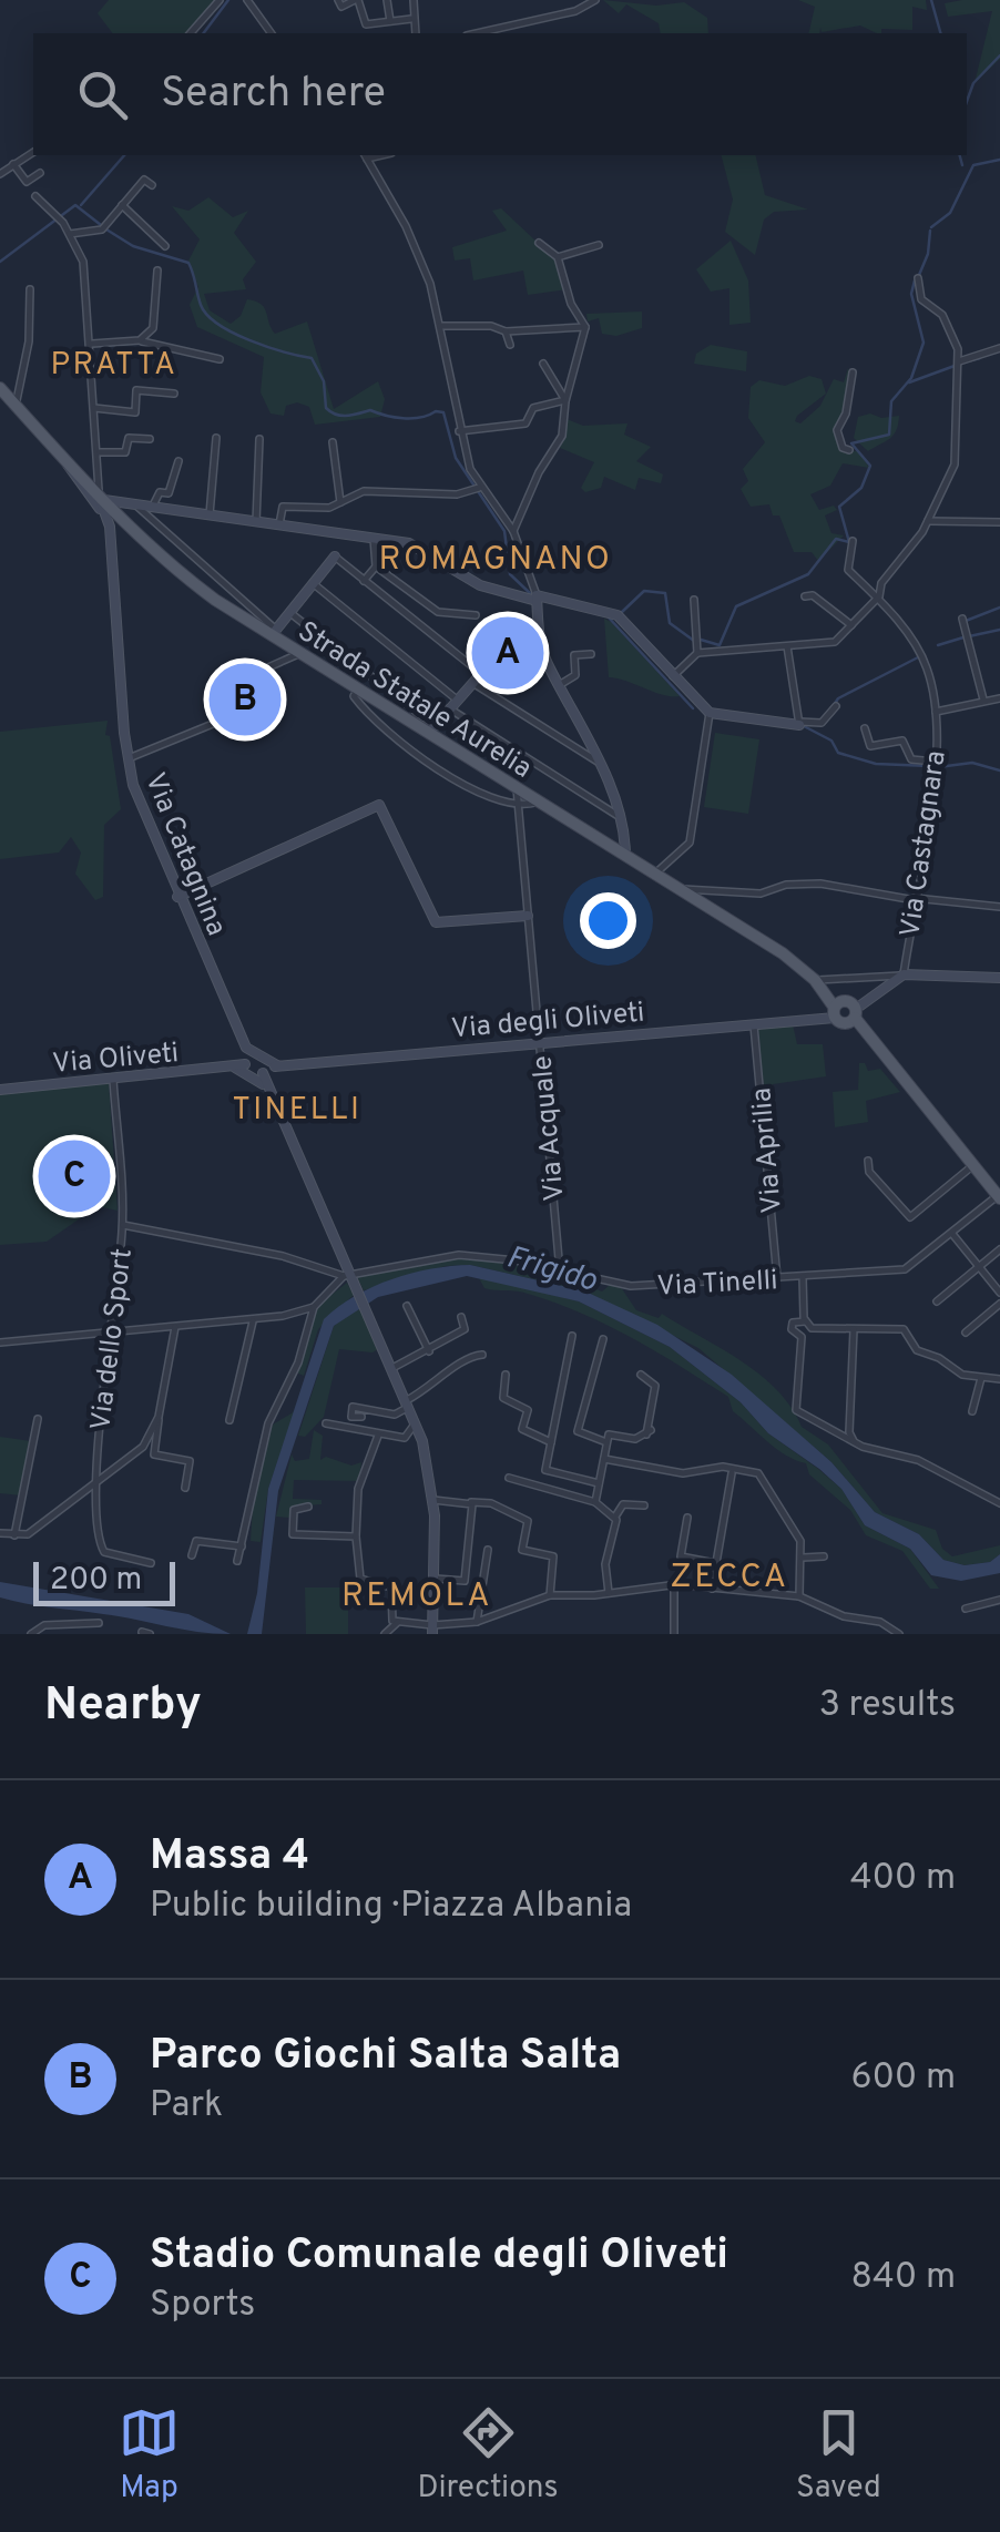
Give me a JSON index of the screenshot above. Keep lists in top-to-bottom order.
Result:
{
  "streets": {
    "main road": [
      "Strada Statale Aurelia",
      "Via Catagnina",
      "Via degli Oliveti",
      "Via Oliveti"
    ],
    "street": [
      "Via Castagnara",
      "Via Acquale",
      "Via Aprilia",
      "Via Tinelli",
      "Via dello Sport"
    ]
  },
  "crossings": [
    ["Strada Statale Aurelia", "Via Catagnina"],
    ["Strada Statale Aurelia", "Via degli Oliveti"],
    ["Strada Statale Aurelia", "Via Acquale"],
    ["Strada Statale Aurelia", "Via Tinelli"],
    ["Via Catagnina", "Via Oliveti"],
    ["Via degli Oliveti", "Via Acquale"],
    ["Via degli Oliveti", "Via Aprilia"],
    ["Via Oliveti", "Via dello Sport"],
    ["Via Acquale", "Via Tinelli"],
    ["Via Aprilia", "Via Tinelli"]
  ],
  "districts": [
    "PRATTA",
    "ROMAGNANO",
    "TINELLI",
    "ZECCA",
    "REMOLA"
  ],
  "water": ["Frigido"],
  "scale_bar": "200 m",
  "page": {
    "search": "Search here",
    "pins": ["A", "B", "C"],
    "scale": "200 m",
    "heading": ["Nearby", "3 results"],
    "list": [
      {
        "mark": "A",
        "name": "Massa 4",
        "note": "Public building · Piazza Albania",
        "value": "400 m"
      },
      {
        "mark": "B",
        "name": "Parco Giochi Salta Salta",
        "note": "Park",
        "value": "600 m"
      },
      {
        "mark": "C",
        "name": "Stadio Comunale degli Oliveti",
        "note": "Sports",
        "value": "840 m"
      }
    ],
    "nav": ["Map", "Directions", "Saved"]
  }
}
